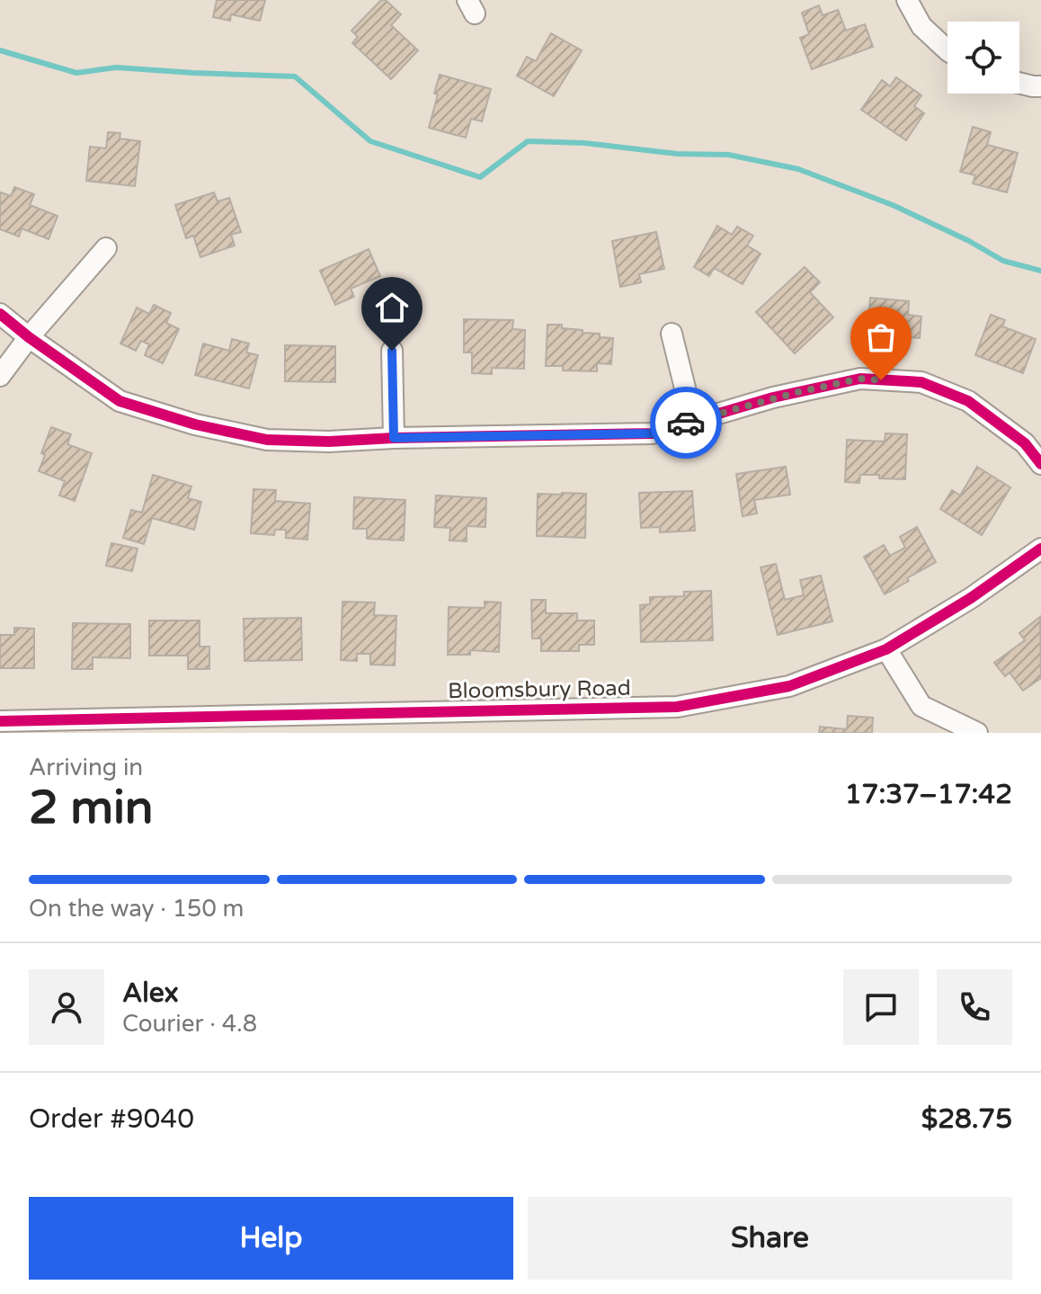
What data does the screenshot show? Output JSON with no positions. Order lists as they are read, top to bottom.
{
  "streets": {
    "street": ["Bloomsbury Road"]
  },
  "page": {
    "heading": ["2 min", "Arriving in", "17:37–17:42"],
    "panel": [
      "Alex",
      "Courier · 4.8",
      "Order #9040",
      "$28.75"
    ],
    "bar": "On the way · 150 m",
    "buttons": ["Help", "Share"]
  }
}
